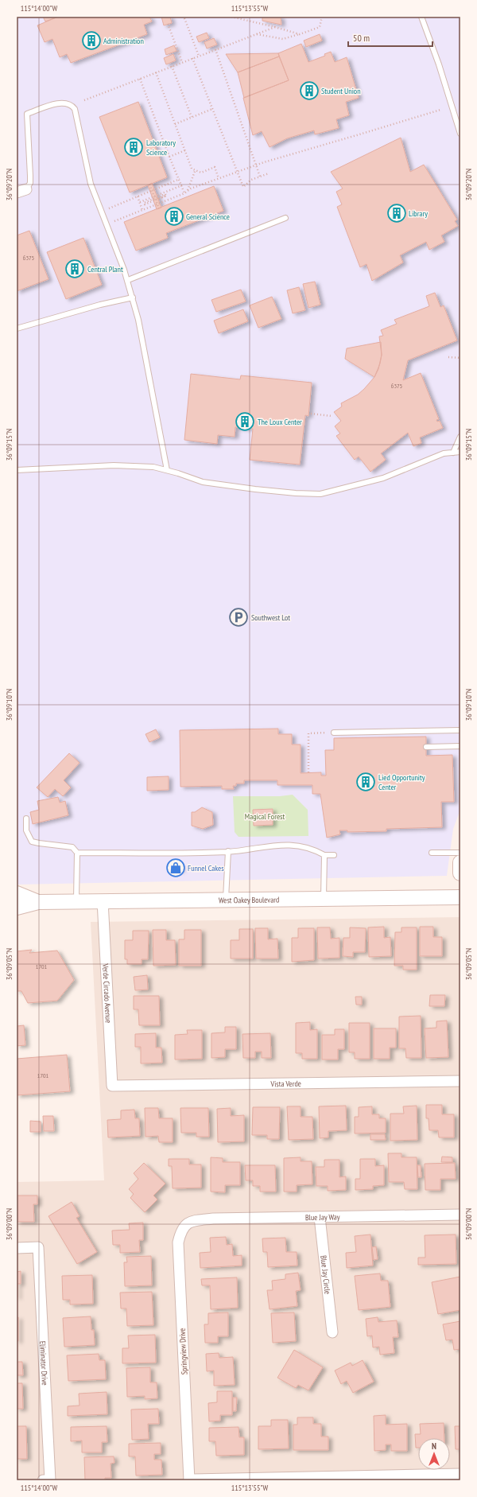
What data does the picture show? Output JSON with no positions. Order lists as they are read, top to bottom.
{
  "streets": {
    "main road": ["West Oakey Boulevard"],
    "street": [
      "Verde Circado Avenue",
      "Vista Verde",
      "Blue Jay Way",
      "Blue Jay Circle",
      "Springview Drive",
      "Eliminator Drive"
    ]
  },
  "crossings": [
    ["West Oakey Boulevard", "Verde Circado Avenue"],
    ["Verde Circado Avenue", "Vista Verde"],
    ["Blue Jay Way", "Blue Jay Circle"],
    ["Blue Jay Way", "Springview Drive"]
  ],
  "parks": ["Magical Forest"],
  "places": {
    "building": [
      "Administration",
      "Student Union",
      "Laboratory Science",
      "Library",
      "General Science",
      "Central Plant",
      "The Loux Center",
      "Lied Opportunity Center"
    ],
    "parking": ["Southwest Lot"],
    "shop": ["Funnel Cakes"]
  },
  "house_numbers": [
    "6375",
    "6375",
    "1701",
    "1701"
  ],
  "scale_bar": "50 m",
  "north": "top",
  "coordinates": [
    "115°14'00\"W",
    "115°13'55\"W",
    "36°09'20\"N",
    "36°09'15\"N",
    "36°09'10\"N",
    "36°09'05\"N",
    "36°09'00\"N"
  ]
}
